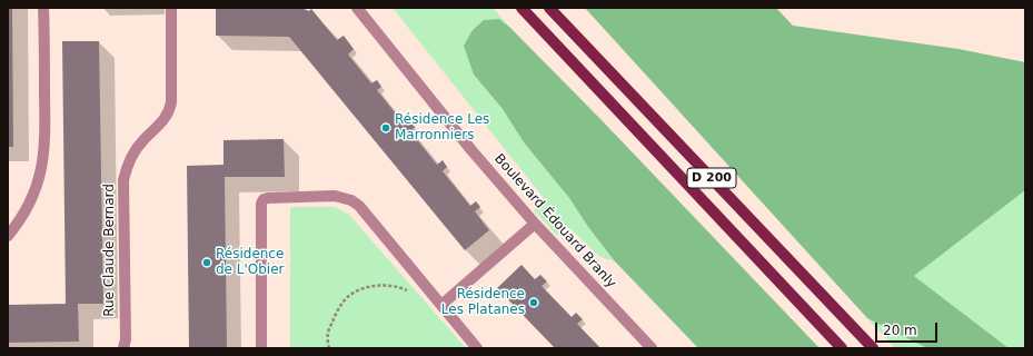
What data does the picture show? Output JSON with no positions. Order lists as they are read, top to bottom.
{
  "streets": {
    "main road": ["D 200"],
    "street": ["Boulevard Édouard Branly", "Rue Claude Bernard"]
  },
  "places": ["Résidence Les Marronniers", "Résidence de L'Obier", "Résidence Les Platanes"],
  "scale_bar": "20 m"
}
